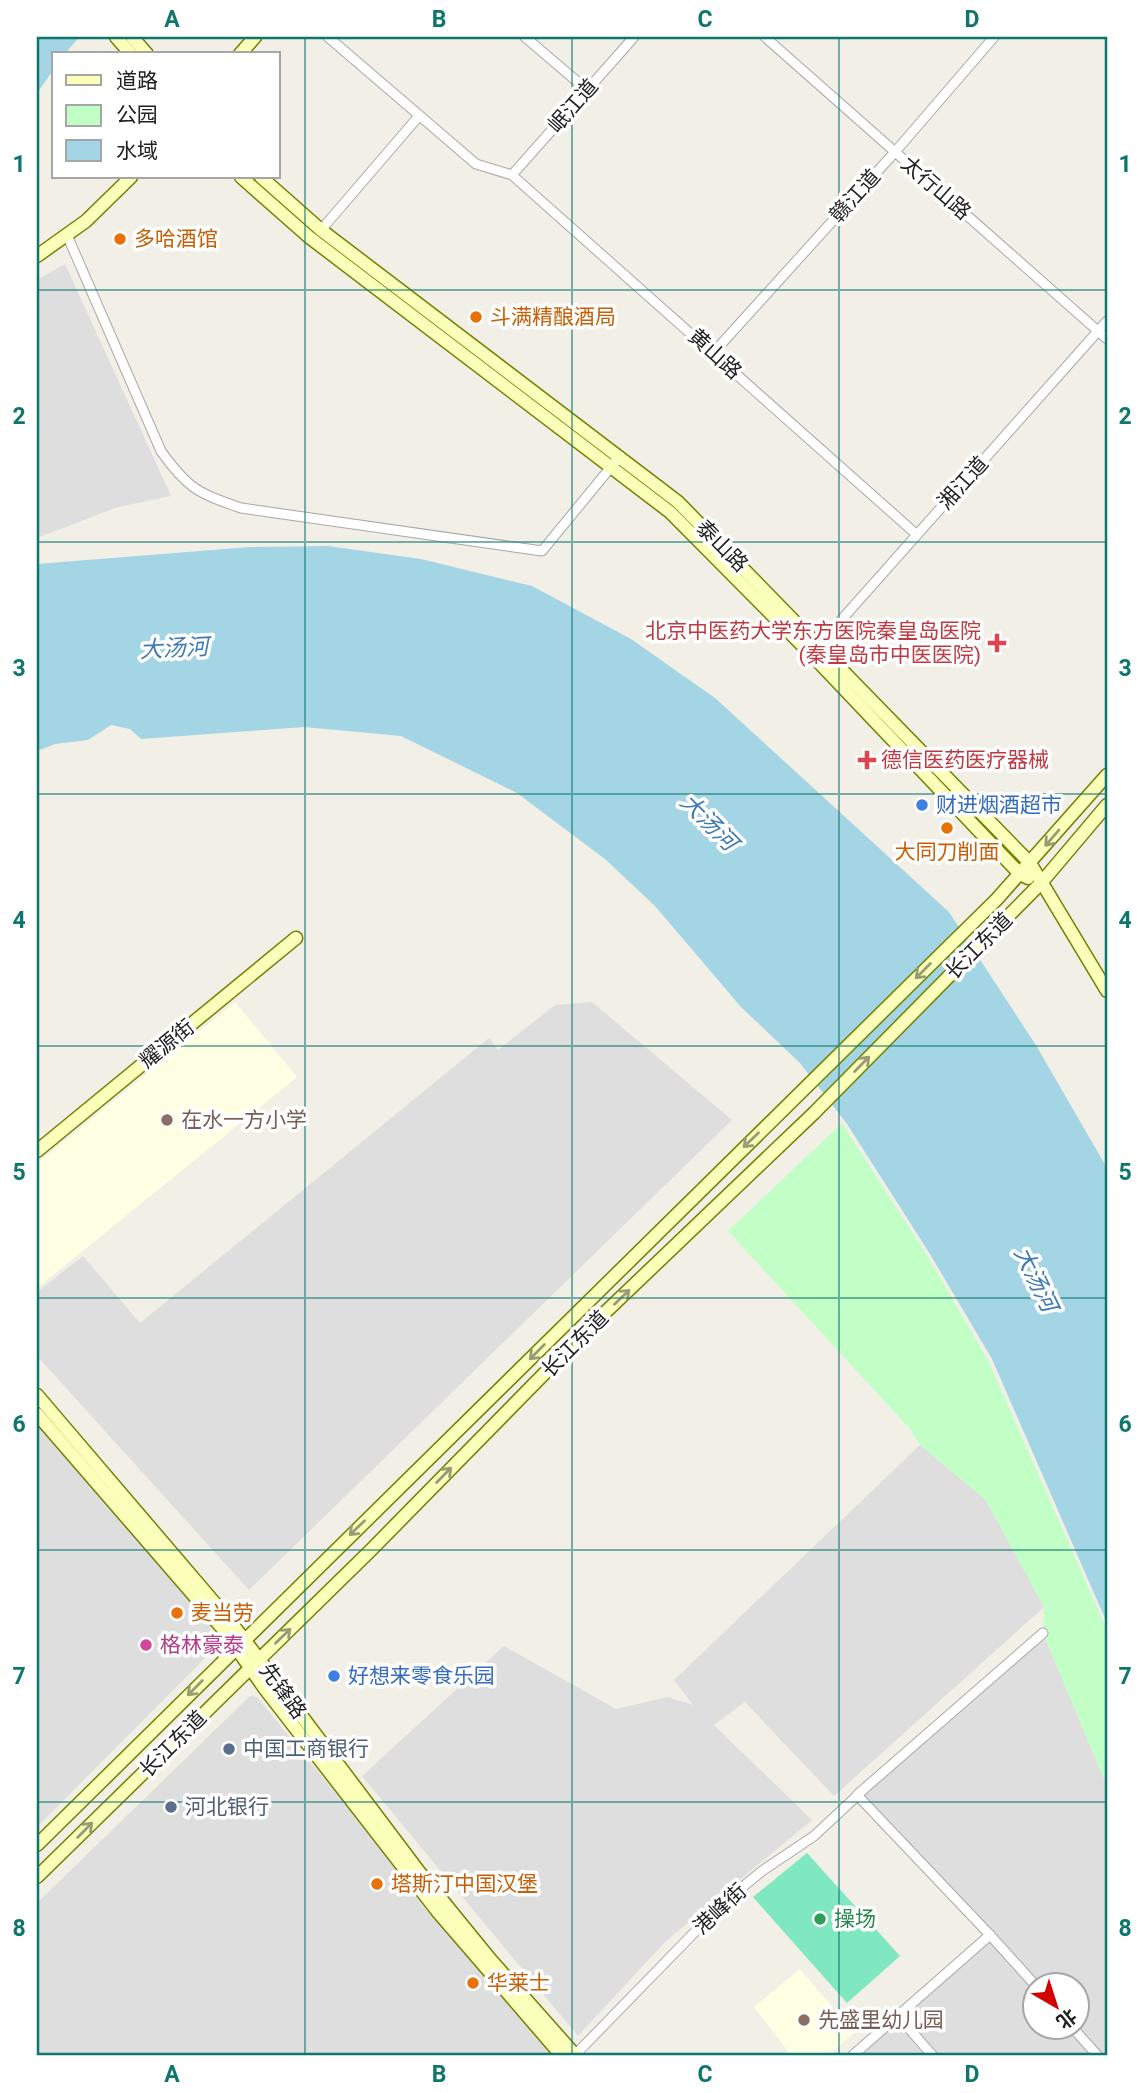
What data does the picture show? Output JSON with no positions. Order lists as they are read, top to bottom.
{
  "streets": {
    "street": [
      "岷江道",
      "太行山路",
      "赣江道",
      "黄山路",
      "湘江道",
      "泰山路",
      "长江东道",
      "耀源街",
      "先锋路",
      "港峰街"
    ]
  },
  "crossings": [
    ["岷江道", "黄山路"],
    ["太行山路", "赣江道"],
    ["太行山路", "湘江道"],
    ["赣江道", "黄山路"],
    ["黄山路", "湘江道"],
    ["湘江道", "泰山路"],
    ["泰山路", "长江东道"],
    ["长江东道", "先锋路"],
    ["先锋路", "港峰街"]
  ],
  "water": ["大汤河"],
  "places": {
    "other": [
      "多哈酒馆",
      "斗满精酿酒局",
      "财进烟酒超市",
      "大同刀削面",
      "在水一方小学",
      "麦当劳",
      "格林豪泰",
      "好想来零食乐园",
      "中国工商银行",
      "河北银行",
      "塔斯汀中国汉堡",
      "操场",
      "华莱士",
      "先盛里幼儿园"
    ],
    "health": ["北京中医药大学东方医院秦皇岛医院 (秦皇岛市中医医院)", "德信医药医疗器械"]
  },
  "legend": ["道路", "公园", "水域"],
  "north": "bottom right",
  "grid": {
    "columns": [
      "A",
      "B",
      "C",
      "D"
    ],
    "rows": [
      "1",
      "2",
      "3",
      "4",
      "5",
      "6",
      "7",
      "8"
    ]
  }
}
